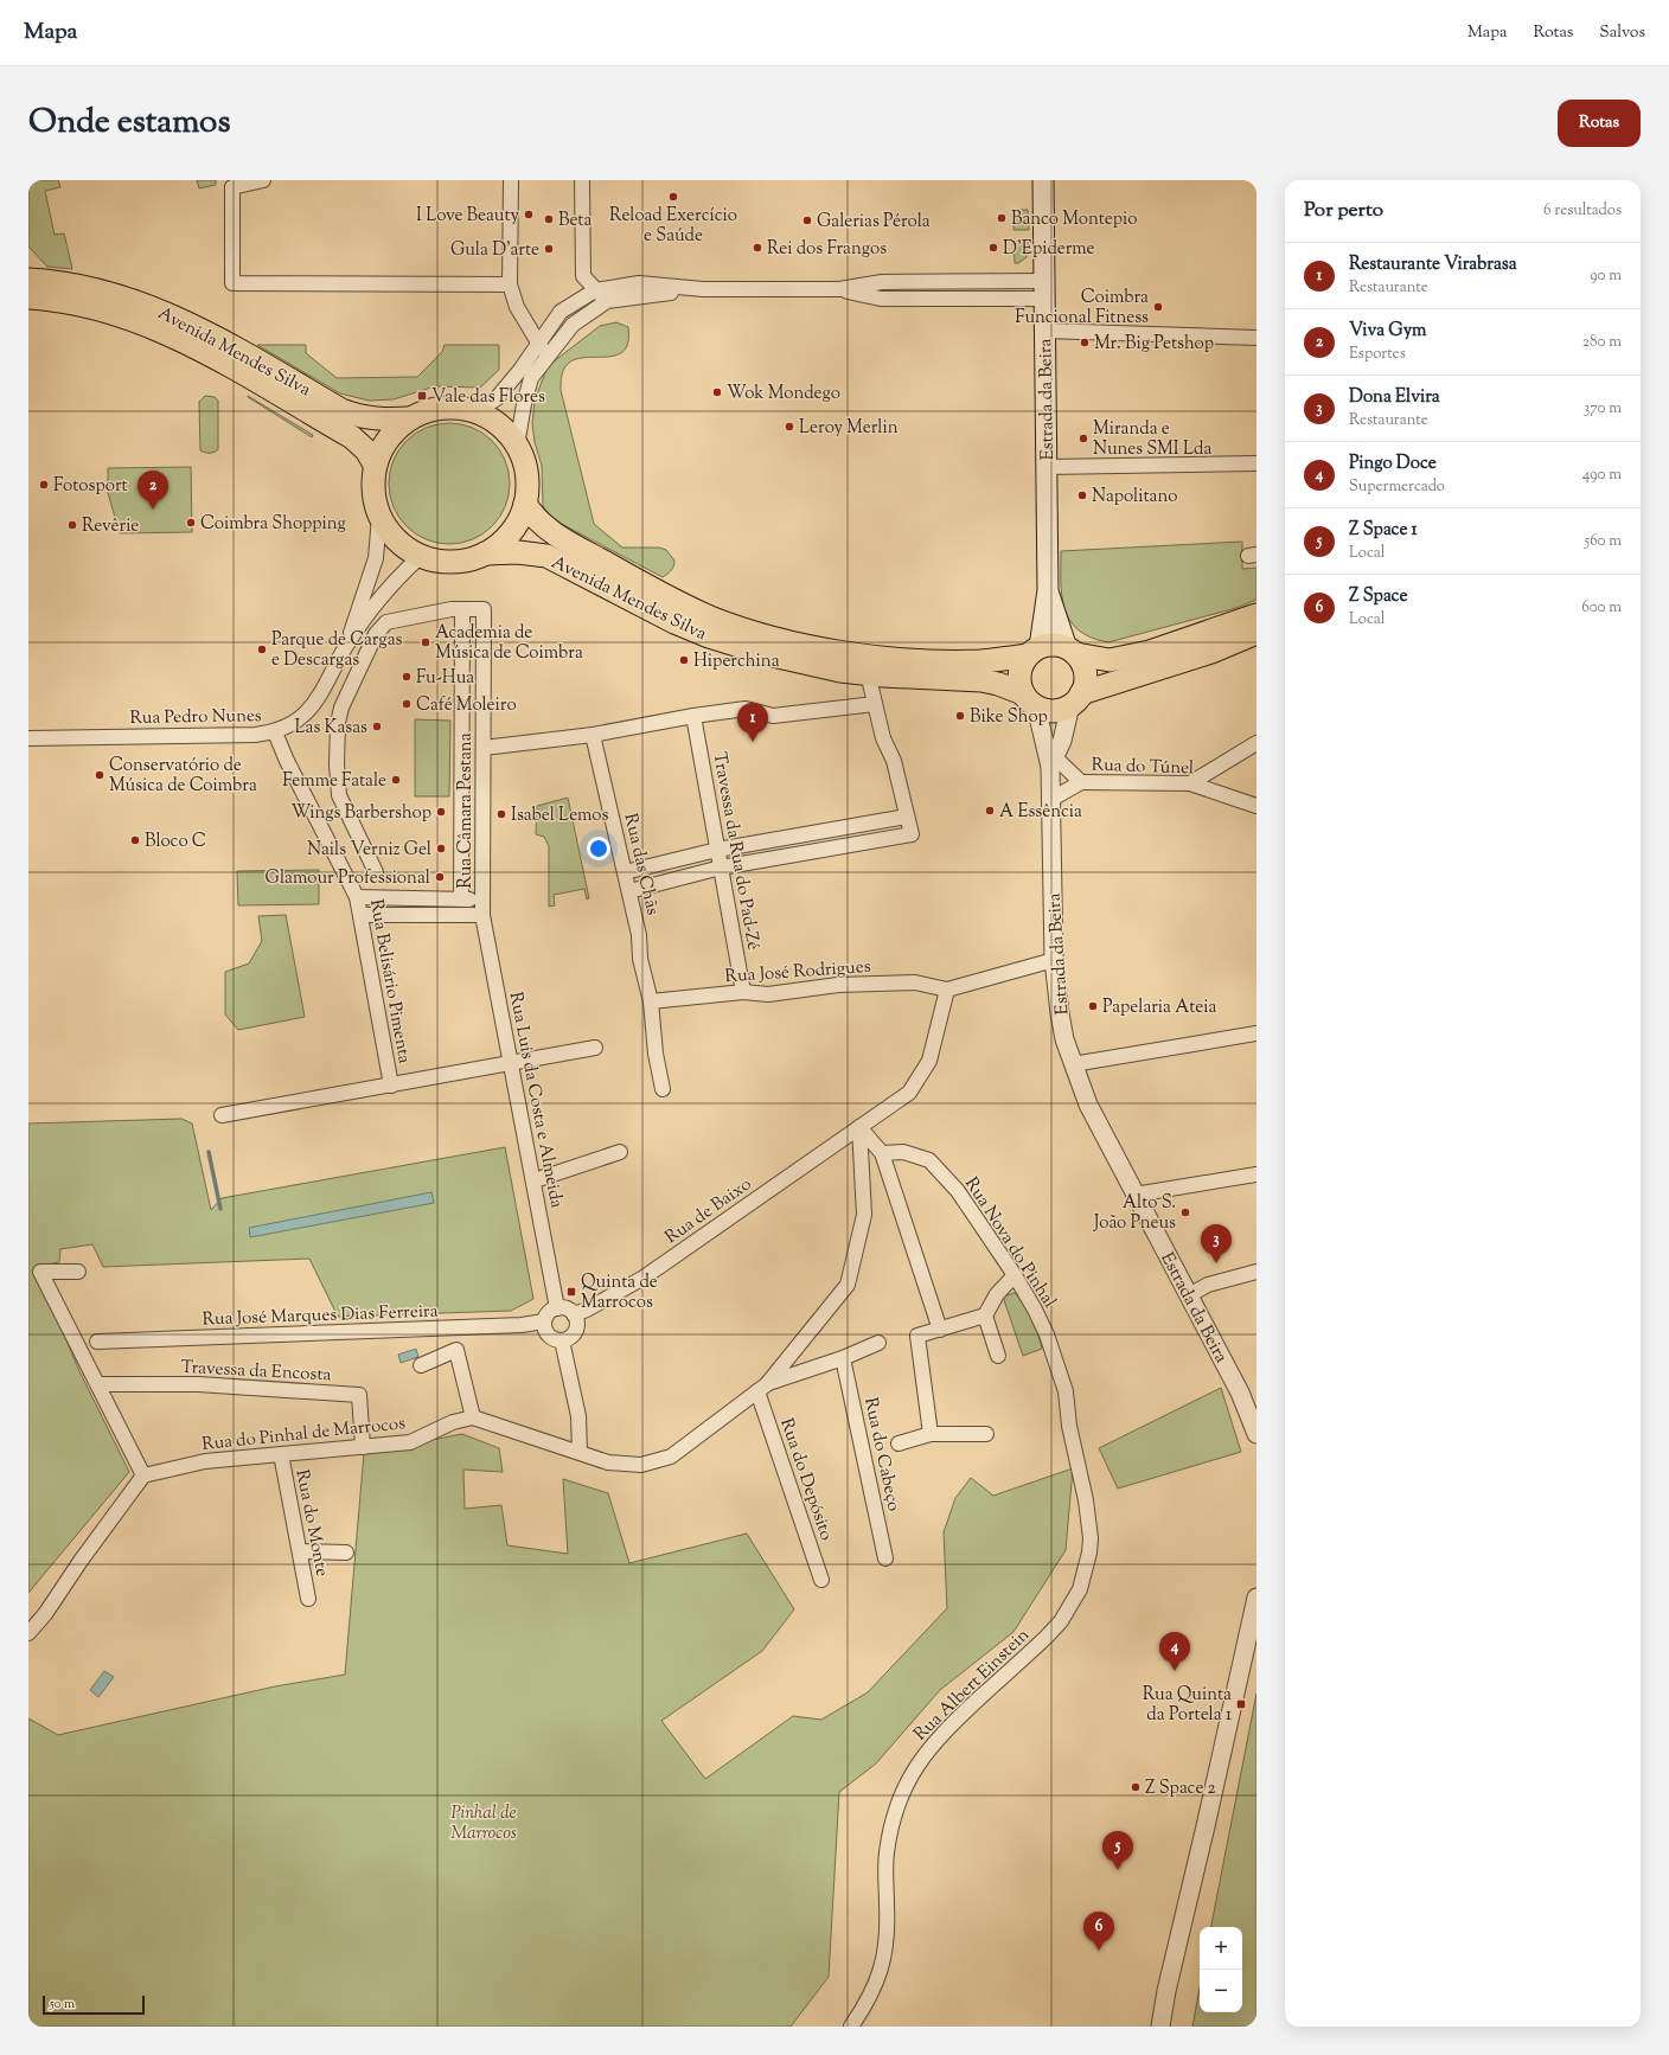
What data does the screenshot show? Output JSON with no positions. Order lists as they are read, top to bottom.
{
  "streets": {
    "main road": ["Avenida Mendes Silva", "Estrada da Beira"],
    "street": [
      "Rua Pedro Nunes",
      "Rua do Túnel",
      "Rua Câmara Pestana",
      "Travessa da Rua do Pad-Zé",
      "Rua das Chãs",
      "Rua José Rodrigues",
      "Rua Belisário Pimenta",
      "Rua Luís da Costa e Almeida",
      "Rua de Baixo",
      "Rua Nova do Pinhal",
      "Rua José Marques Dias Ferreira",
      "Travessa da Encosta",
      "Rua do Pinhal de Marrocos",
      "Rua do Cabeço",
      "Rua do Depósito",
      "Rua do Monte",
      "Rua Albert Einstein"
    ]
  },
  "crossings": [
    ["Avenida Mendes Silva", "Estrada da Beira"],
    ["Avenida Mendes Silva", "Rua Pedro Nunes"],
    ["Rua Pedro Nunes", "Rua Belisário Pimenta"],
    ["Rua Câmara Pestana", "Rua Belisário Pimenta"],
    ["Rua Câmara Pestana", "Rua Luís da Costa e Almeida"],
    ["Travessa da Rua do Pad-Zé", "Rua José Rodrigues"],
    ["Rua das Chãs", "Rua José Rodrigues"],
    ["Rua Luís da Costa e Almeida", "Rua de Baixo"],
    ["Rua Luís da Costa e Almeida", "Rua José Marques Dias Ferreira"],
    ["Rua de Baixo", "Rua José Marques Dias Ferreira"],
    ["Rua Nova do Pinhal", "Rua Albert Einstein"],
    ["Travessa da Encosta", "Rua do Pinhal de Marrocos"],
    ["Rua do Pinhal de Marrocos", "Rua do Monte"]
  ],
  "parks": ["Pinhal de Marrocos"],
  "places": {
    "other": [
      "Reload Exercício e Saúde",
      "I Love Beauty",
      "Banco Montepio",
      "Beta",
      "Galerias Pérola",
      "Rei dos Frangos",
      "D'Epiderme",
      "Gula D'arte",
      "Coimbra Funcional Fitness",
      "Mr. Big Petshop",
      "Wok Mondego",
      "Leroy Merlin",
      "Miranda e Nunes SMI Lda",
      "Fotosport",
      "Napolitano",
      "Coimbra Shopping",
      "Revêrie",
      "Academia de Música de Coimbra",
      "Parque de Cargas e Descargas",
      "Hiperchina",
      "Fu-Hua",
      "Café Moleiro",
      "Bike Shop",
      "Las Kasas",
      "Conservatório de Música de Coimbra",
      "Femme Fatale",
      "A Essência",
      "Wings Barbershop",
      "Isabel Lemos",
      "Bloco C",
      "Nails Verniz Gel",
      "Glamour Professional",
      "Papelaria Ateia",
      "Alto S. João Pneus",
      "Z Space 2"
    ],
    "transit": ["Vale das Flores", "Quinta de Marrocos", "Rua Quinta da Portela 1"]
  },
  "scale_bar": "50 m",
  "page": {
    "header": "Mapa",
    "nav": ["Mapa", "Rotas", "Salvos"],
    "title": "Onde estamos",
    "buttons": "Rotas",
    "heading": ["Por perto", "6 resultados"],
    "list": [
      {
        "mark": "1",
        "name": "Restaurante Virabrasa",
        "note": "Restaurante",
        "value": "90 m"
      },
      {
        "mark": "2",
        "name": "Viva Gym",
        "note": "Esportes",
        "value": "280 m"
      },
      {
        "mark": "3",
        "name": "Dona Elvira",
        "note": "Restaurante",
        "value": "370 m"
      },
      {
        "mark": "4",
        "name": "Pingo Doce",
        "note": "Supermercado",
        "value": "490 m"
      },
      {
        "mark": "5",
        "name": "Z Space 1",
        "note": "Local",
        "value": "560 m"
      },
      {
        "mark": "6",
        "name": "Z Space",
        "note": "Local",
        "value": "600 m"
      }
    ],
    "pins": [
      "2",
      "1",
      "3",
      "4",
      "5",
      "6"
    ],
    "map_buttons": ["+", "−"],
    "scale": "50 m"
  }
}
